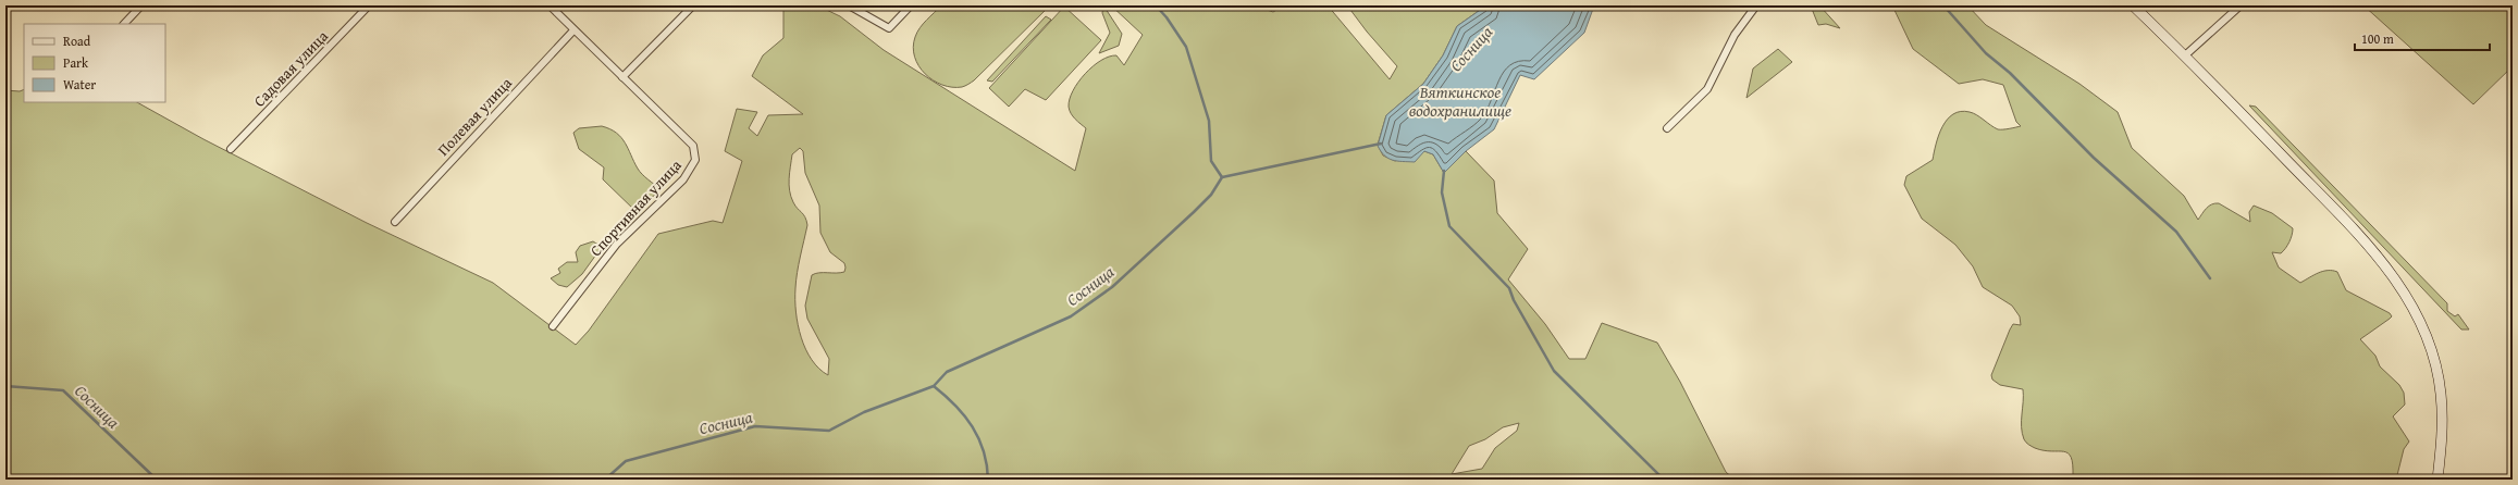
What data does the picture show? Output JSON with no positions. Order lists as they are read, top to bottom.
{
  "streets": {
    "street": ["Садовая улица", "Полевая улица", "Спортивная улица"]
  },
  "water": ["Сосница", "Вяткинское водохранилище"],
  "legend": ["Road", "Park", "Water"],
  "scale_bar": "100 m"
}
